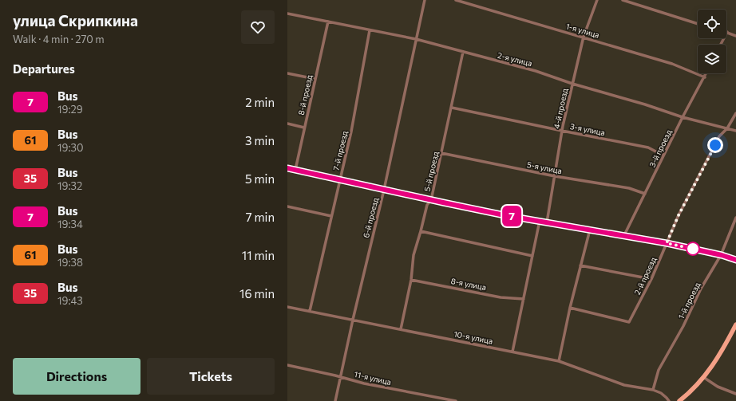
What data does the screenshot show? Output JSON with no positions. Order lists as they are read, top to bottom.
{
  "streets": {
    "street": [
      "1-я улица",
      "2-я улица",
      "8-й проезд",
      "4-й проезд",
      "3-я улица",
      "3-й проезд",
      "7-й проезд",
      "5-я улица",
      "5-й проезд",
      "6-й проезд",
      "2-й проезд",
      "8-я улица",
      "1-й проезд",
      "10-я улица",
      "11-я улица"
    ]
  },
  "crossings": [
    ["1-я улица", "4-й проезд"],
    ["1-я улица", "3-й проезд"],
    ["2-я улица", "8-й проезд"],
    ["2-я улица", "4-й проезд"],
    ["2-я улица", "3-й проезд"],
    ["2-я улица", "7-й проезд"],
    ["2-я улица", "5-й проезд"],
    ["2-я улица", "6-й проезд"],
    ["2-я улица", "2-й проезд"],
    ["4-й проезд", "3-я улица"],
    ["4-й проезд", "5-я улица"],
    ["3-я улица", "3-й проезд"],
    ["3-я улица", "5-й проезд"],
    ["3-й проезд", "5-я улица"],
    ["7-й проезд", "10-я улица"],
    ["5-я улица", "5-й проезд"],
    ["5-й проезд", "8-я улица"],
    ["5-й проезд", "10-я улица"],
    ["6-й проезд", "10-я улица"],
    ["6-й проезд", "11-я улица"],
    ["1-й проезд", "10-я улица"]
  ],
  "lines": ["bus line 7"],
  "page": {
    "heading": [
      ["улица Скрипкина", "Walk · 4 min · 270 m"],
      "Departures"
    ],
    "on_map": "7",
    "list": [
      {
        "mark": "7",
        "name": "Bus",
        "note": "19:29",
        "value": "2 min"
      },
      {
        "mark": "61",
        "name": "Bus",
        "note": "19:30",
        "value": "3 min"
      },
      {
        "mark": "35",
        "name": "Bus",
        "note": "19:32",
        "value": "5 min"
      },
      {
        "mark": "7",
        "name": "Bus",
        "note": "19:34",
        "value": "7 min"
      },
      {
        "mark": "61",
        "name": "Bus",
        "note": "19:38",
        "value": "11 min"
      },
      {
        "mark": "35",
        "name": "Bus",
        "note": "19:43",
        "value": "16 min"
      }
    ],
    "buttons": ["Directions", "Tickets"]
  }
}
